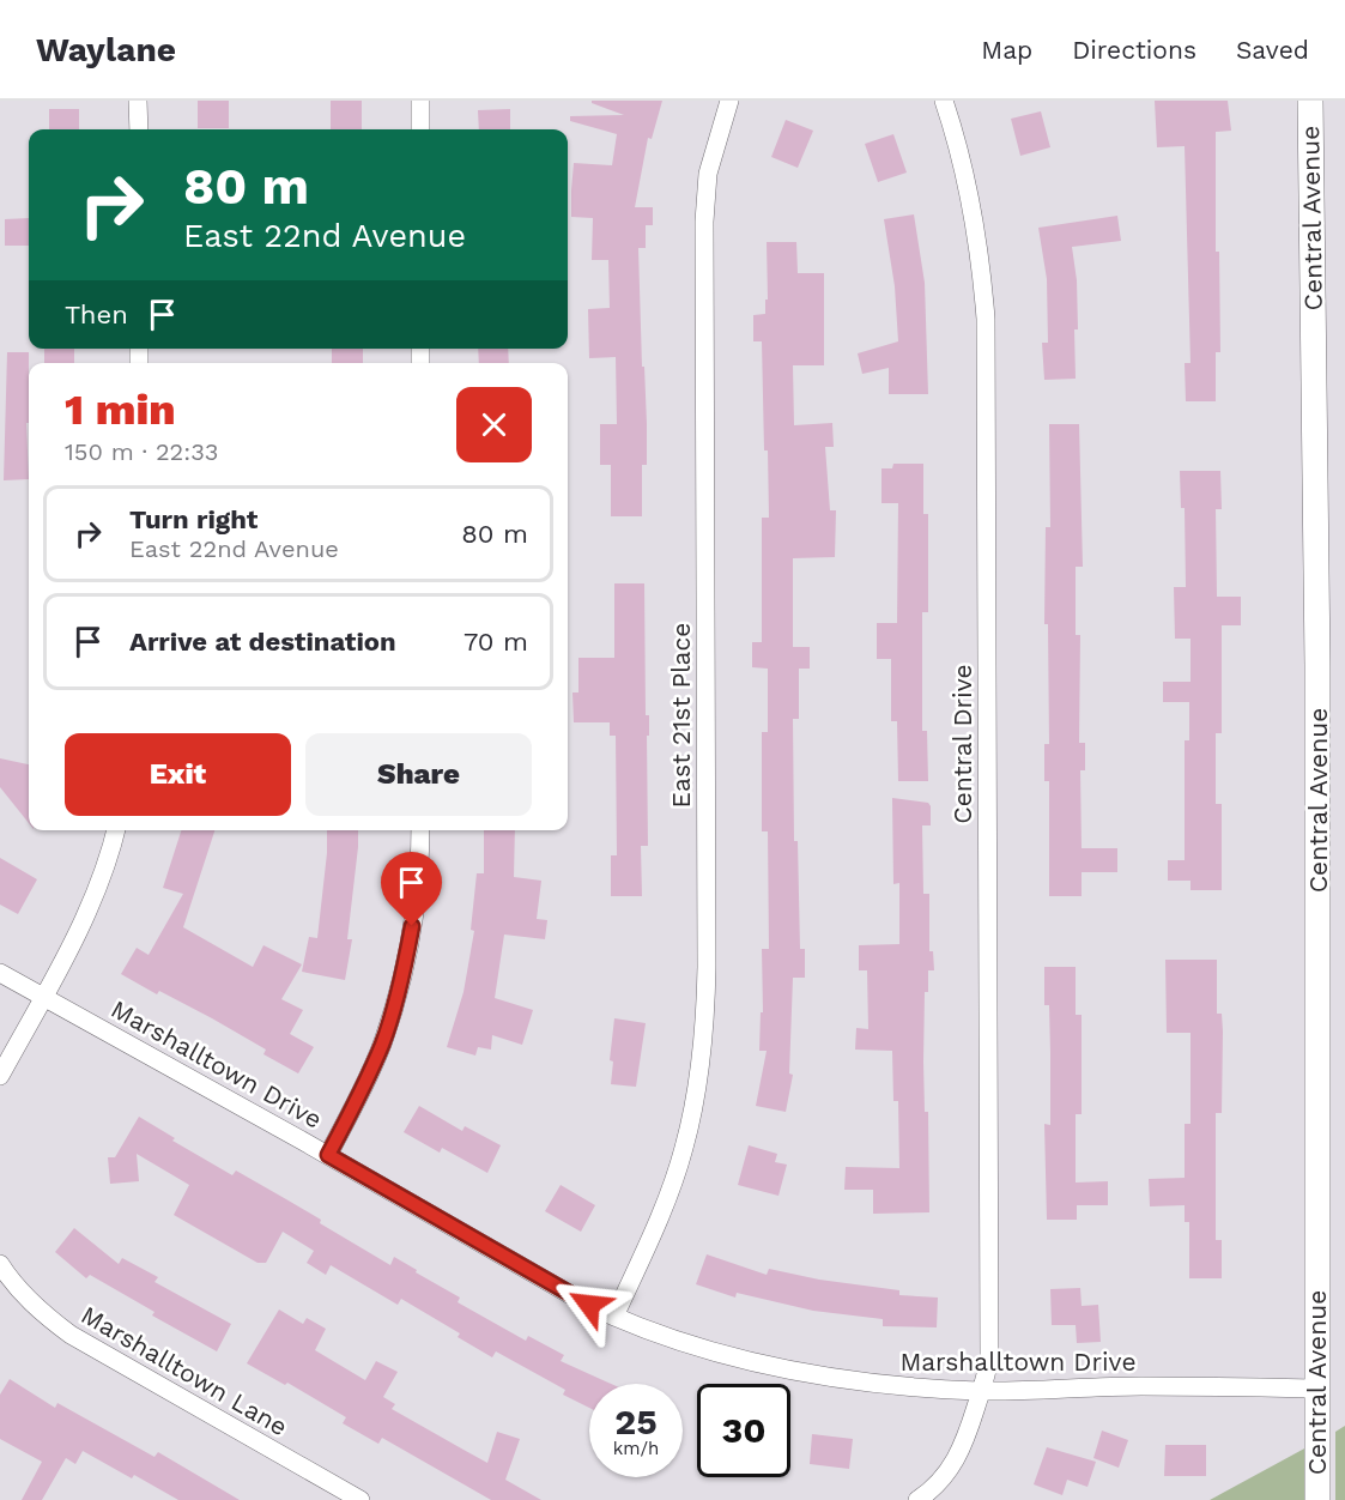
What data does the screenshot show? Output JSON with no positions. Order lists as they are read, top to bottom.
{
  "streets": {
    "main road": ["Central Avenue"],
    "street": [
      "East 21st Place",
      "Central Drive",
      "Marshalltown Drive",
      "Marshalltown Lane"
    ]
  },
  "crossings": [
    ["Central Avenue", "Marshalltown Drive"],
    ["East 21st Place", "Marshalltown Drive"],
    ["Central Drive", "Marshalltown Drive"]
  ],
  "page": {
    "header": "Waylane",
    "nav": ["Map", "Directions", "Saved"],
    "turn": ["80 m", "East 22nd Avenue"],
    "then": "Then",
    "heading": ["1 min", "150 m · 22:33"],
    "list": [
      {
        "name": "Turn right",
        "note": "East 22nd Avenue",
        "value": "80 m"
      },
      {
        "name": "Arrive at destination",
        "value": "70 m"
      }
    ],
    "buttons": ["Exit", "Share"],
    "speed": "25 km/h",
    "limit": "30"
  }
}
